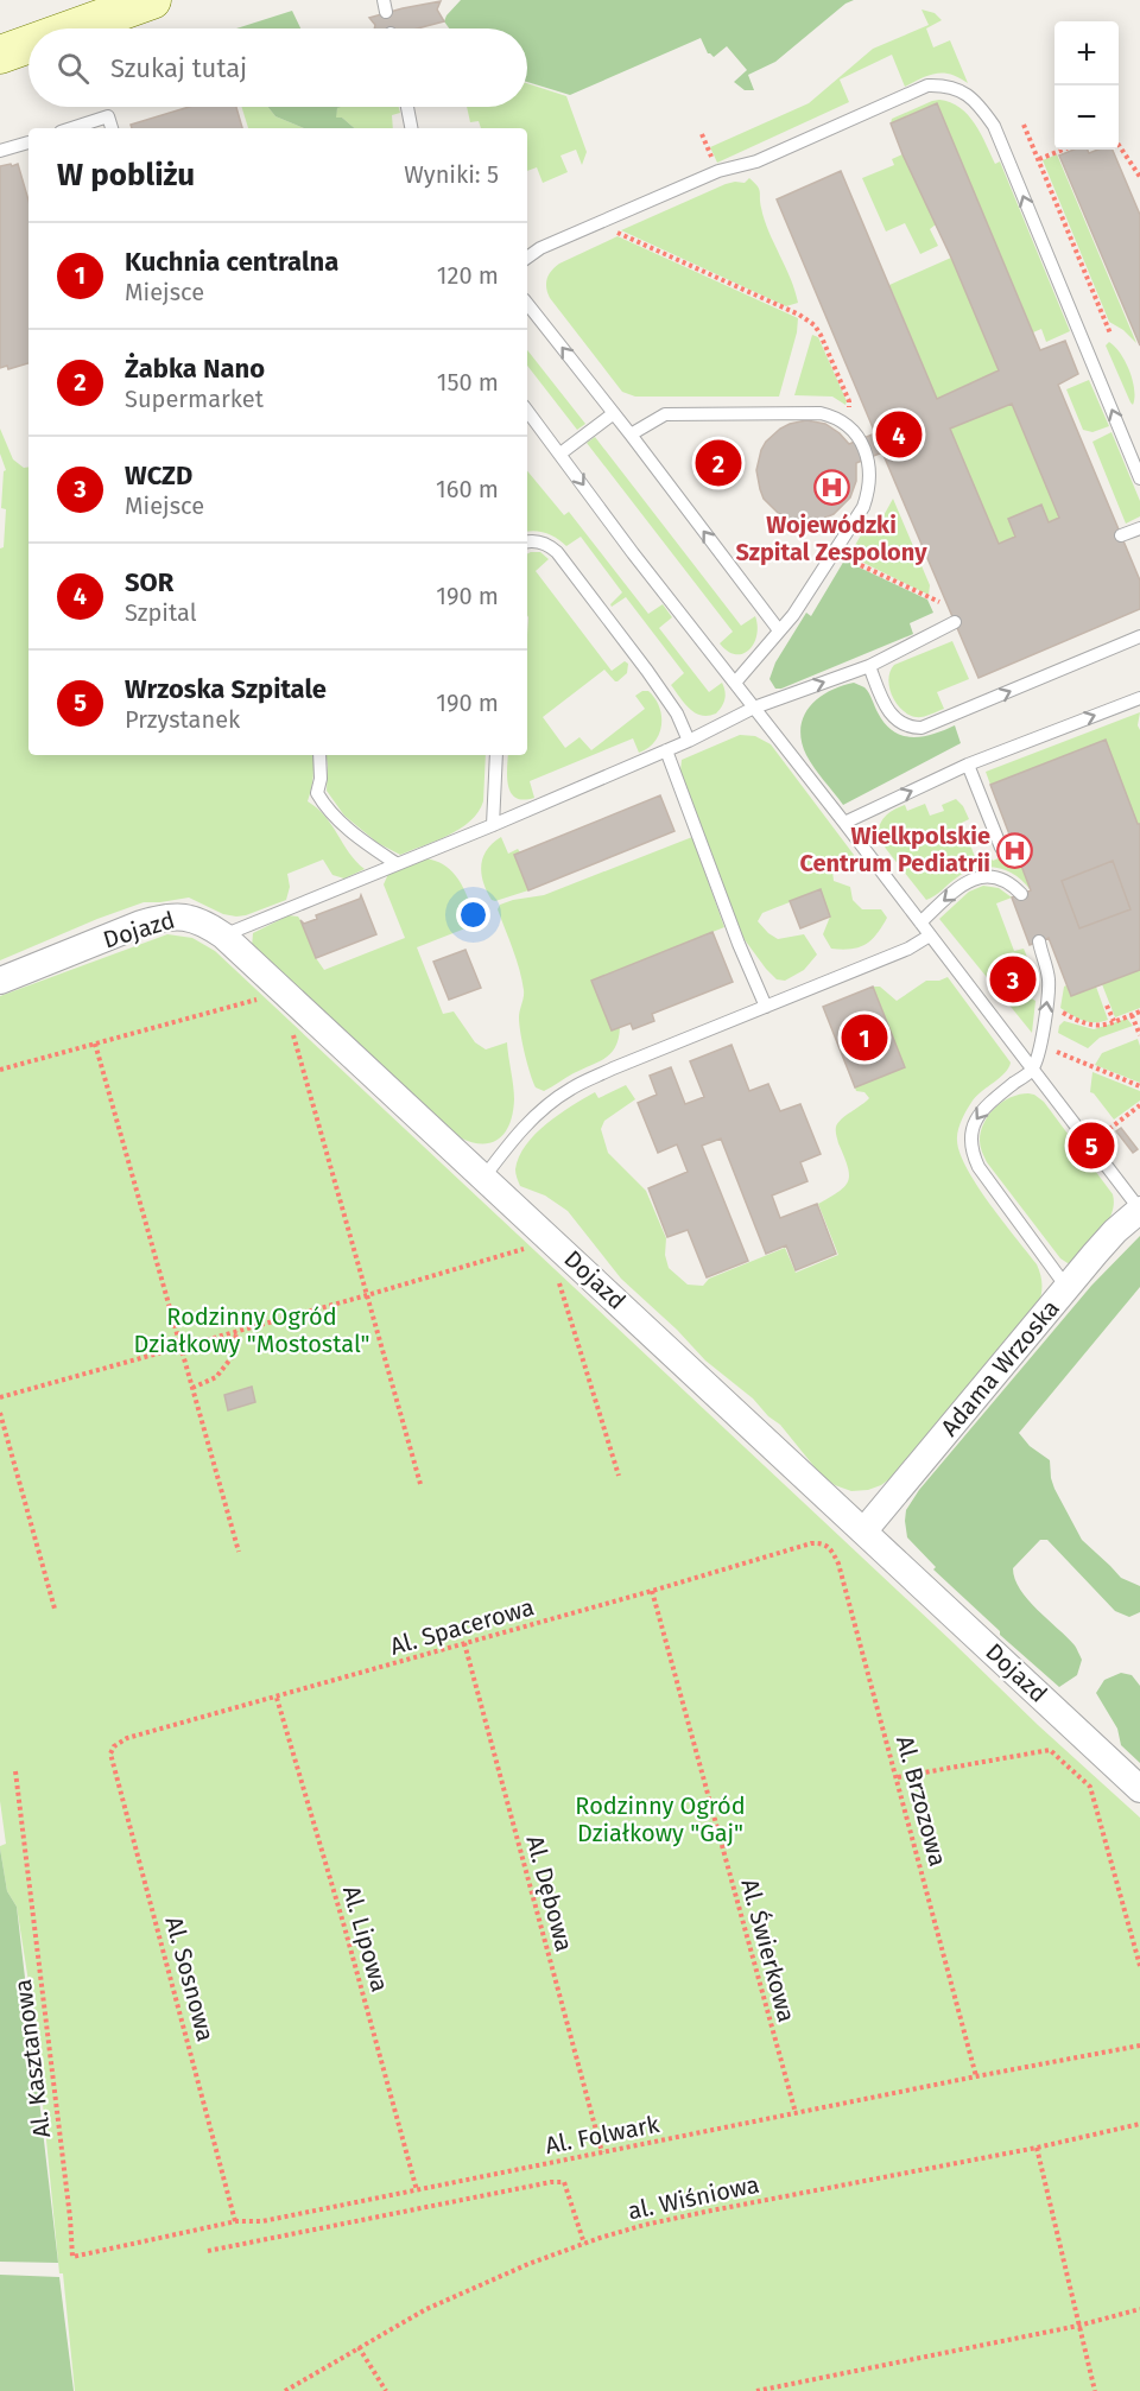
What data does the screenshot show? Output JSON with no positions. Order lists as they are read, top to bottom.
{
  "streets": {
    "street": ["Dojazd", "Adama Wrzoska"],
    "path": [
      "Al. Spacerowa",
      "Al. Brzozowa",
      "Al. Dębowa",
      "Al. Lipowa",
      "Al. Świerkowa",
      "Al. Sosnowa",
      "Al. Kasztanowa",
      "Al. Folwark",
      "al. Wiśniowa"
    ]
  },
  "crossings": [
    ["Dojazd", "Adama Wrzoska"],
    ["Al. Spacerowa", "Al. Brzozowa"],
    ["Al. Spacerowa", "Al. Dębowa"],
    ["Al. Spacerowa", "Al. Lipowa"],
    ["Al. Spacerowa", "Al. Świerkowa"],
    ["Al. Spacerowa", "Al. Sosnowa"],
    ["Al. Brzozowa", "Al. Folwark"],
    ["Al. Dębowa", "Al. Folwark"],
    ["Al. Lipowa", "Al. Folwark"],
    ["Al. Świerkowa", "Al. Folwark"],
    ["Al. Sosnowa", "Al. Folwark"],
    ["Al. Kasztanowa", "Al. Folwark"]
  ],
  "parks": ["Rodzinny Ogród Działkowy \"Mostostal\"", "Rodzinny Ogród Działkowy \"Gaj\""],
  "places": {
    "hospital": ["Wojewódzki Szpital Zespolony", "Wielkpolskie Centrum Pediatrii"]
  },
  "page": {
    "map_buttons": ["+", "−"],
    "search": "Szukaj tutaj",
    "heading": ["W pobliżu", "Wyniki: 5"],
    "list": [
      {
        "mark": "1",
        "name": "Kuchnia centralna",
        "note": "Miejsce",
        "value": "120 m"
      },
      {
        "mark": "2",
        "name": "Żabka Nano",
        "note": "Supermarket",
        "value": "150 m"
      },
      {
        "mark": "3",
        "name": "WCZD",
        "note": "Miejsce",
        "value": "160 m"
      },
      {
        "mark": "4",
        "name": "SOR",
        "note": "Szpital",
        "value": "190 m"
      },
      {
        "mark": "5",
        "name": "Wrzoska Szpitale",
        "note": "Przystanek",
        "value": "190 m"
      }
    ],
    "pins": [
      "4",
      "2",
      "3",
      "1",
      "5"
    ]
  }
}
